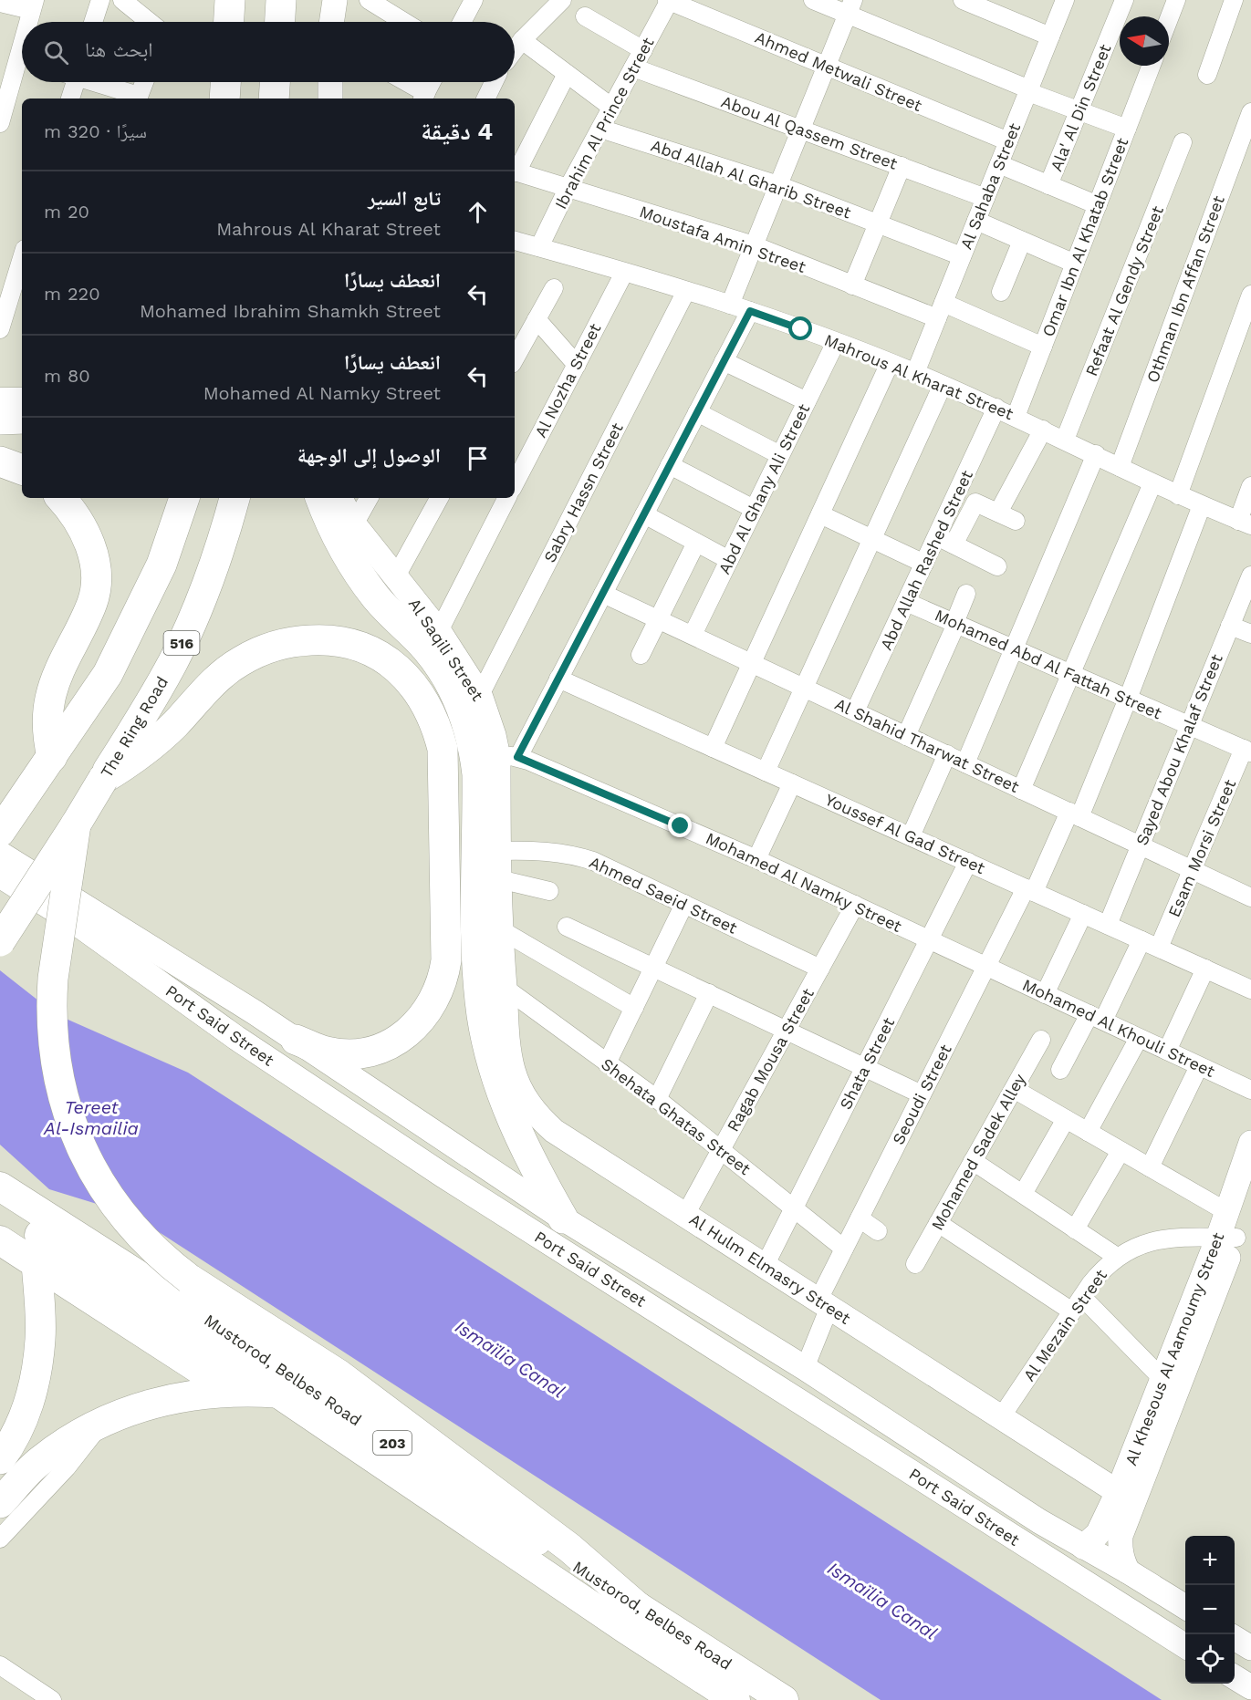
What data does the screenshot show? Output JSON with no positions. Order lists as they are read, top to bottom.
{
  "streets": {
    "highway": ["516", "The Ring Road"],
    "main road": [
      "Al Saqili Street",
      "Port Said Street",
      "Al Hulm Elmasry Street",
      "Al Khesous Al Aamoumy Street",
      "Mustorod, Belbes Road",
      "203"
    ],
    "street": [
      "Ahmed Metwali Street",
      "Ala' Al Din Street",
      "Ibrahim Al Prince Street",
      "Abou Al Qassem Street",
      "Abd Allah Al Gharib Street",
      "Al Sahaba Street",
      "Omar Ibn Al Khatab Street",
      "Moustafa Amin Street",
      "Othman Ibn Affan Street",
      "Refaat Al Gendy Street",
      "Mahrous Al Kharat Street",
      "Al Nozha Street",
      "Abd Al Ghany Ali Street",
      "Sabry Hassn Street",
      "Abd Allah Rashed Street",
      "Mohamed Abd Al Fattah Street",
      "Al Shahid Tharwat Street",
      "Sayed Abou Khalaf Street",
      "Youssef Al Gad Street",
      "Esam Morsi Street",
      "Mohamed Al Namky Street",
      "Ahmed Saeid Street",
      "Mohamed Al Khouli Street",
      "Ragab Mousa Street",
      "Shata Street",
      "Seoudi Street",
      "Shehata Ghatas Street",
      "Mohamed Sadek Alley",
      "Al Mezain Street"
    ]
  },
  "crossings": [
    ["Ahmed Metwali Street", "Ibrahim Al Prince Street"],
    ["Ahmed Metwali Street", "Al Sahaba Street"],
    ["Ibrahim Al Prince Street", "Abou Al Qassem Street"],
    ["Ibrahim Al Prince Street", "Abd Allah Al Gharib Street"],
    ["Ibrahim Al Prince Street", "Moustafa Amin Street"],
    ["Ibrahim Al Prince Street", "Mahrous Al Kharat Street"],
    ["Abou Al Qassem Street", "Al Sahaba Street"],
    ["Abd Allah Al Gharib Street", "Al Sahaba Street"],
    ["Al Sahaba Street", "Moustafa Amin Street"],
    ["Al Sahaba Street", "Mahrous Al Kharat Street"],
    ["Omar Ibn Al Khatab Street", "Moustafa Amin Street"],
    ["Omar Ibn Al Khatab Street", "Mahrous Al Kharat Street"],
    ["Othman Ibn Affan Street", "Mahrous Al Kharat Street"],
    ["Refaat Al Gendy Street", "Mahrous Al Kharat Street"],
    ["Mahrous Al Kharat Street", "Al Nozha Street"],
    ["Mahrous Al Kharat Street", "Abd Al Ghany Ali Street"],
    ["Mahrous Al Kharat Street", "Sabry Hassn Street"],
    ["Mahrous Al Kharat Street", "Abd Allah Rashed Street"],
    ["Mahrous Al Kharat Street", "Seoudi Street"],
    ["Abd Al Ghany Ali Street", "Al Shahid Tharwat Street"],
    ["Sabry Hassn Street", "Al Saqili Street"],
    ["Abd Allah Rashed Street", "Mohamed Abd Al Fattah Street"],
    ["Abd Allah Rashed Street", "Al Shahid Tharwat Street"],
    ["Al Saqili Street", "Mohamed Al Namky Street"],
    ["Al Saqili Street", "Ahmed Saeid Street"],
    ["Al Saqili Street", "Shehata Ghatas Street"],
    ["Al Saqili Street", "Al Hulm Elmasry Street"],
    ["Mohamed Abd Al Fattah Street", "Sayed Abou Khalaf Street"],
    ["Mohamed Abd Al Fattah Street", "Esam Morsi Street"],
    ["Mohamed Abd Al Fattah Street", "Seoudi Street"],
    ["Al Shahid Tharwat Street", "Sayed Abou Khalaf Street"],
    ["Al Shahid Tharwat Street", "Esam Morsi Street"],
    ["Al Shahid Tharwat Street", "Seoudi Street"],
    ["Sayed Abou Khalaf Street", "Youssef Al Gad Street"],
    ["Youssef Al Gad Street", "Esam Morsi Street"],
    ["Youssef Al Gad Street", "Shata Street"],
    ["Youssef Al Gad Street", "Seoudi Street"],
    ["Mohamed Al Namky Street", "Mohamed Al Khouli Street"],
    ["Mohamed Al Namky Street", "Ragab Mousa Street"],
    ["Mohamed Al Namky Street", "Shata Street"],
    ["Mohamed Al Namky Street", "Seoudi Street"],
    ["Ahmed Saeid Street", "Ragab Mousa Street"],
    ["Port Said Street", "Seoudi Street"],
    ["Port Said Street", "Al Khesous Al Aamoumy Street"],
    ["Mohamed Al Khouli Street", "Seoudi Street"],
    ["Ragab Mousa Street", "Shehata Ghatas Street"],
    ["Ragab Mousa Street", "Al Hulm Elmasry Street"],
    ["Shata Street", "Shehata Ghatas Street"],
    ["Shata Street", "Al Hulm Elmasry Street"],
    ["Seoudi Street", "Shehata Ghatas Street"],
    ["Seoudi Street", "Al Hulm Elmasry Street"],
    ["Shehata Ghatas Street", "Al Hulm Elmasry Street"],
    ["Al Hulm Elmasry Street", "Al Mezain Street"],
    ["Al Hulm Elmasry Street", "Al Khesous Al Aamoumy Street"],
    ["Al Mezain Street", "Al Khesous Al Aamoumy Street"]
  ],
  "water": ["Tereet Al-Ismailia", "Ismaïlia Canal"],
  "north": "left",
  "page": {
    "search": "ابحث هنا",
    "heading": ["4 دقيقة", "سيرًا · 320 m"],
    "list": [
      ["تابع السير", "Mahrous Al Kharat Street", "20 m"],
      ["انعطف يسارًا", "Mohamed Ibrahim Shamkh Street", "220 m"],
      ["انعطف يسارًا", "Mohamed Al Namky Street", "80 m"],
      "الوصول إلى الوجهة"
    ],
    "map_buttons": ["+", "−"]
  }
}
